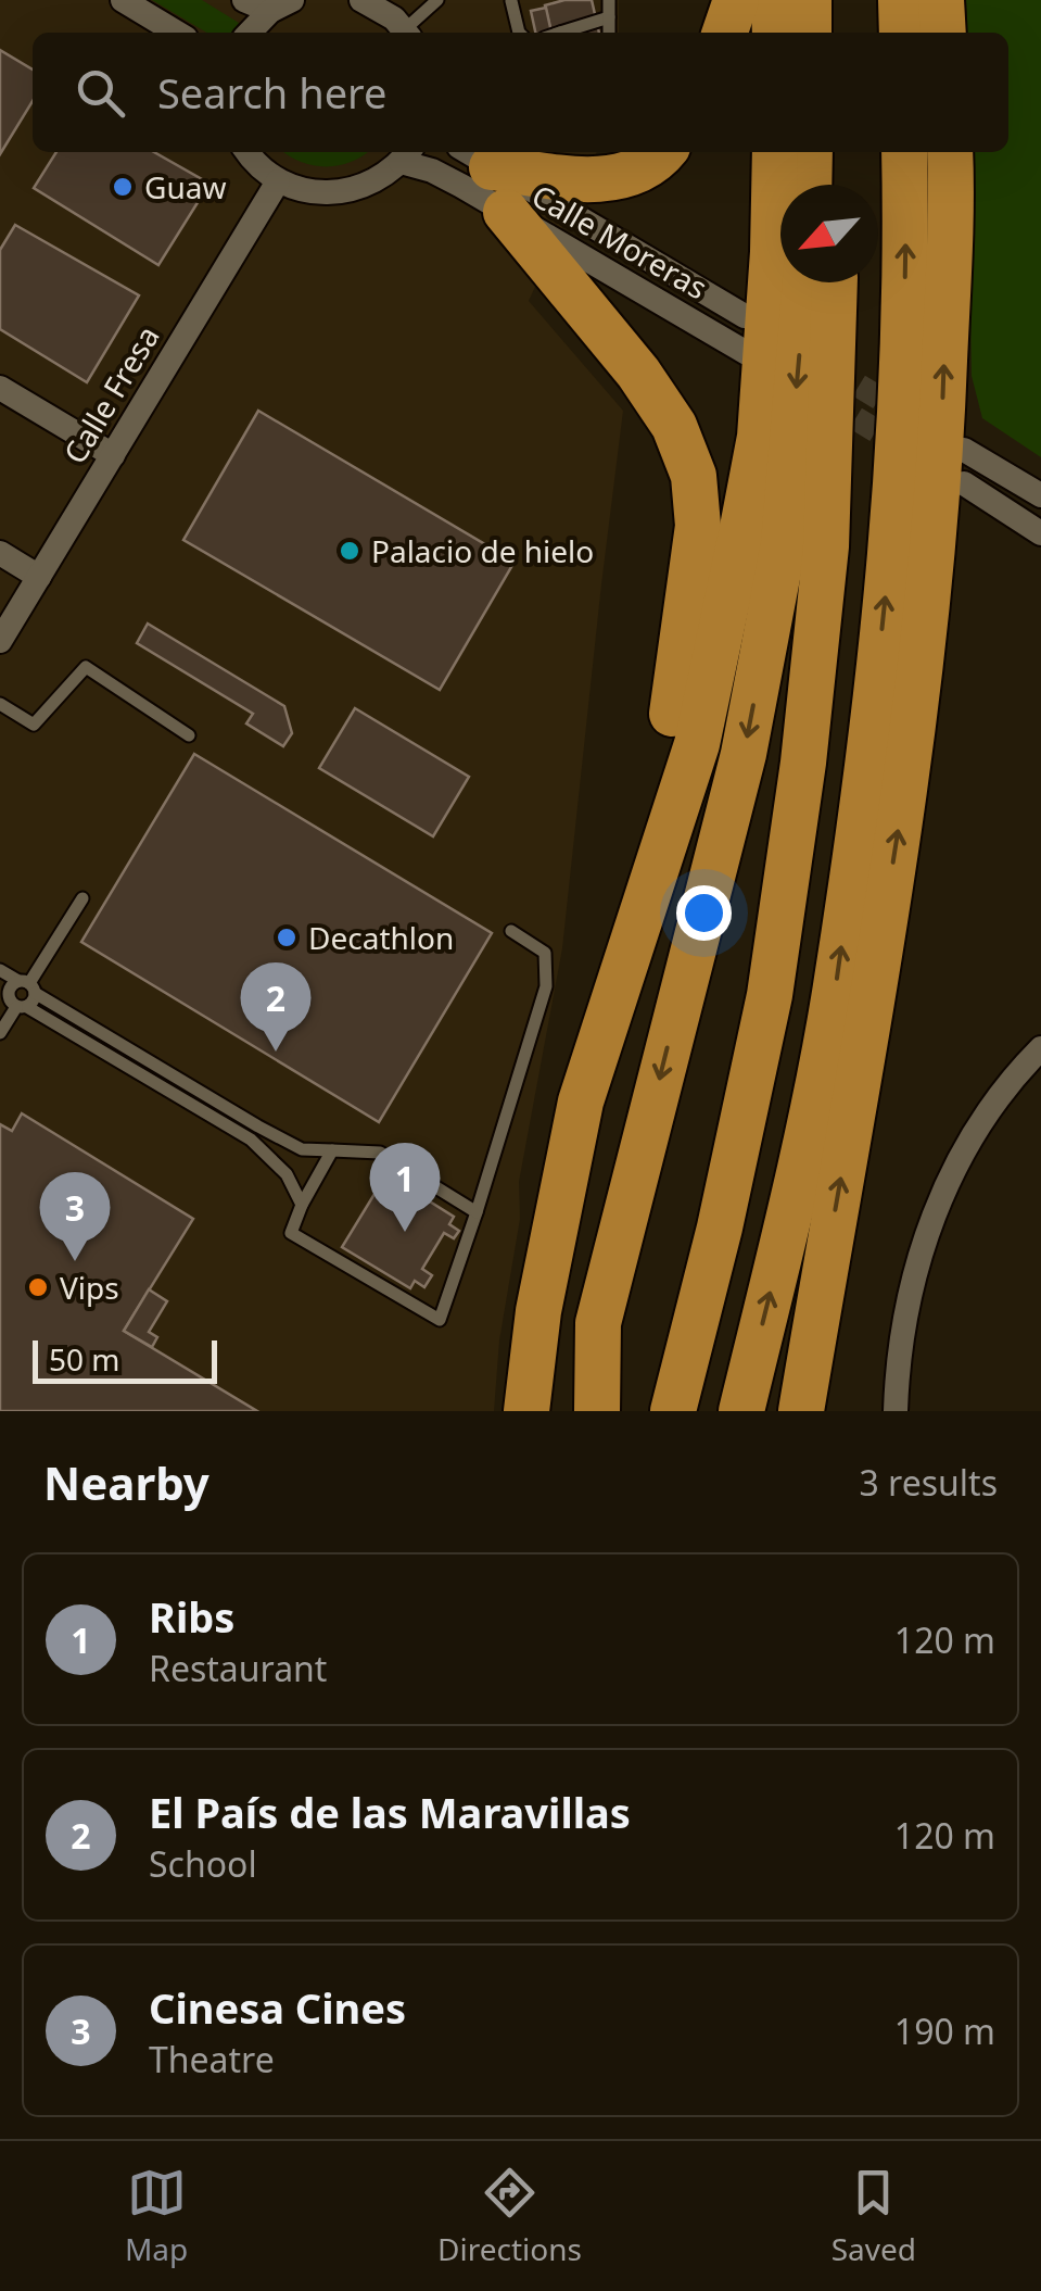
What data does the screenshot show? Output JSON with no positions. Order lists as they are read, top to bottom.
{
  "streets": {
    "street": ["Calle Moreras", "Calle Fresa"]
  },
  "places": [
    "Guaw",
    "Palacio de hielo",
    "Decathlon",
    "Vips"
  ],
  "scale_bar": "50 m",
  "north": "bottom left",
  "page": {
    "search": "Search here",
    "pins": ["2", "1", "3"],
    "scale": "50 m",
    "heading": ["Nearby", "3 results"],
    "list": [
      {
        "mark": "1",
        "name": "Ribs",
        "note": "Restaurant",
        "value": "120 m"
      },
      {
        "mark": "2",
        "name": "El País de las Maravillas",
        "note": "School",
        "value": "120 m"
      },
      {
        "mark": "3",
        "name": "Cinesa Cines",
        "note": "Theatre",
        "value": "190 m"
      }
    ],
    "nav": ["Map", "Directions", "Saved"]
  }
}
